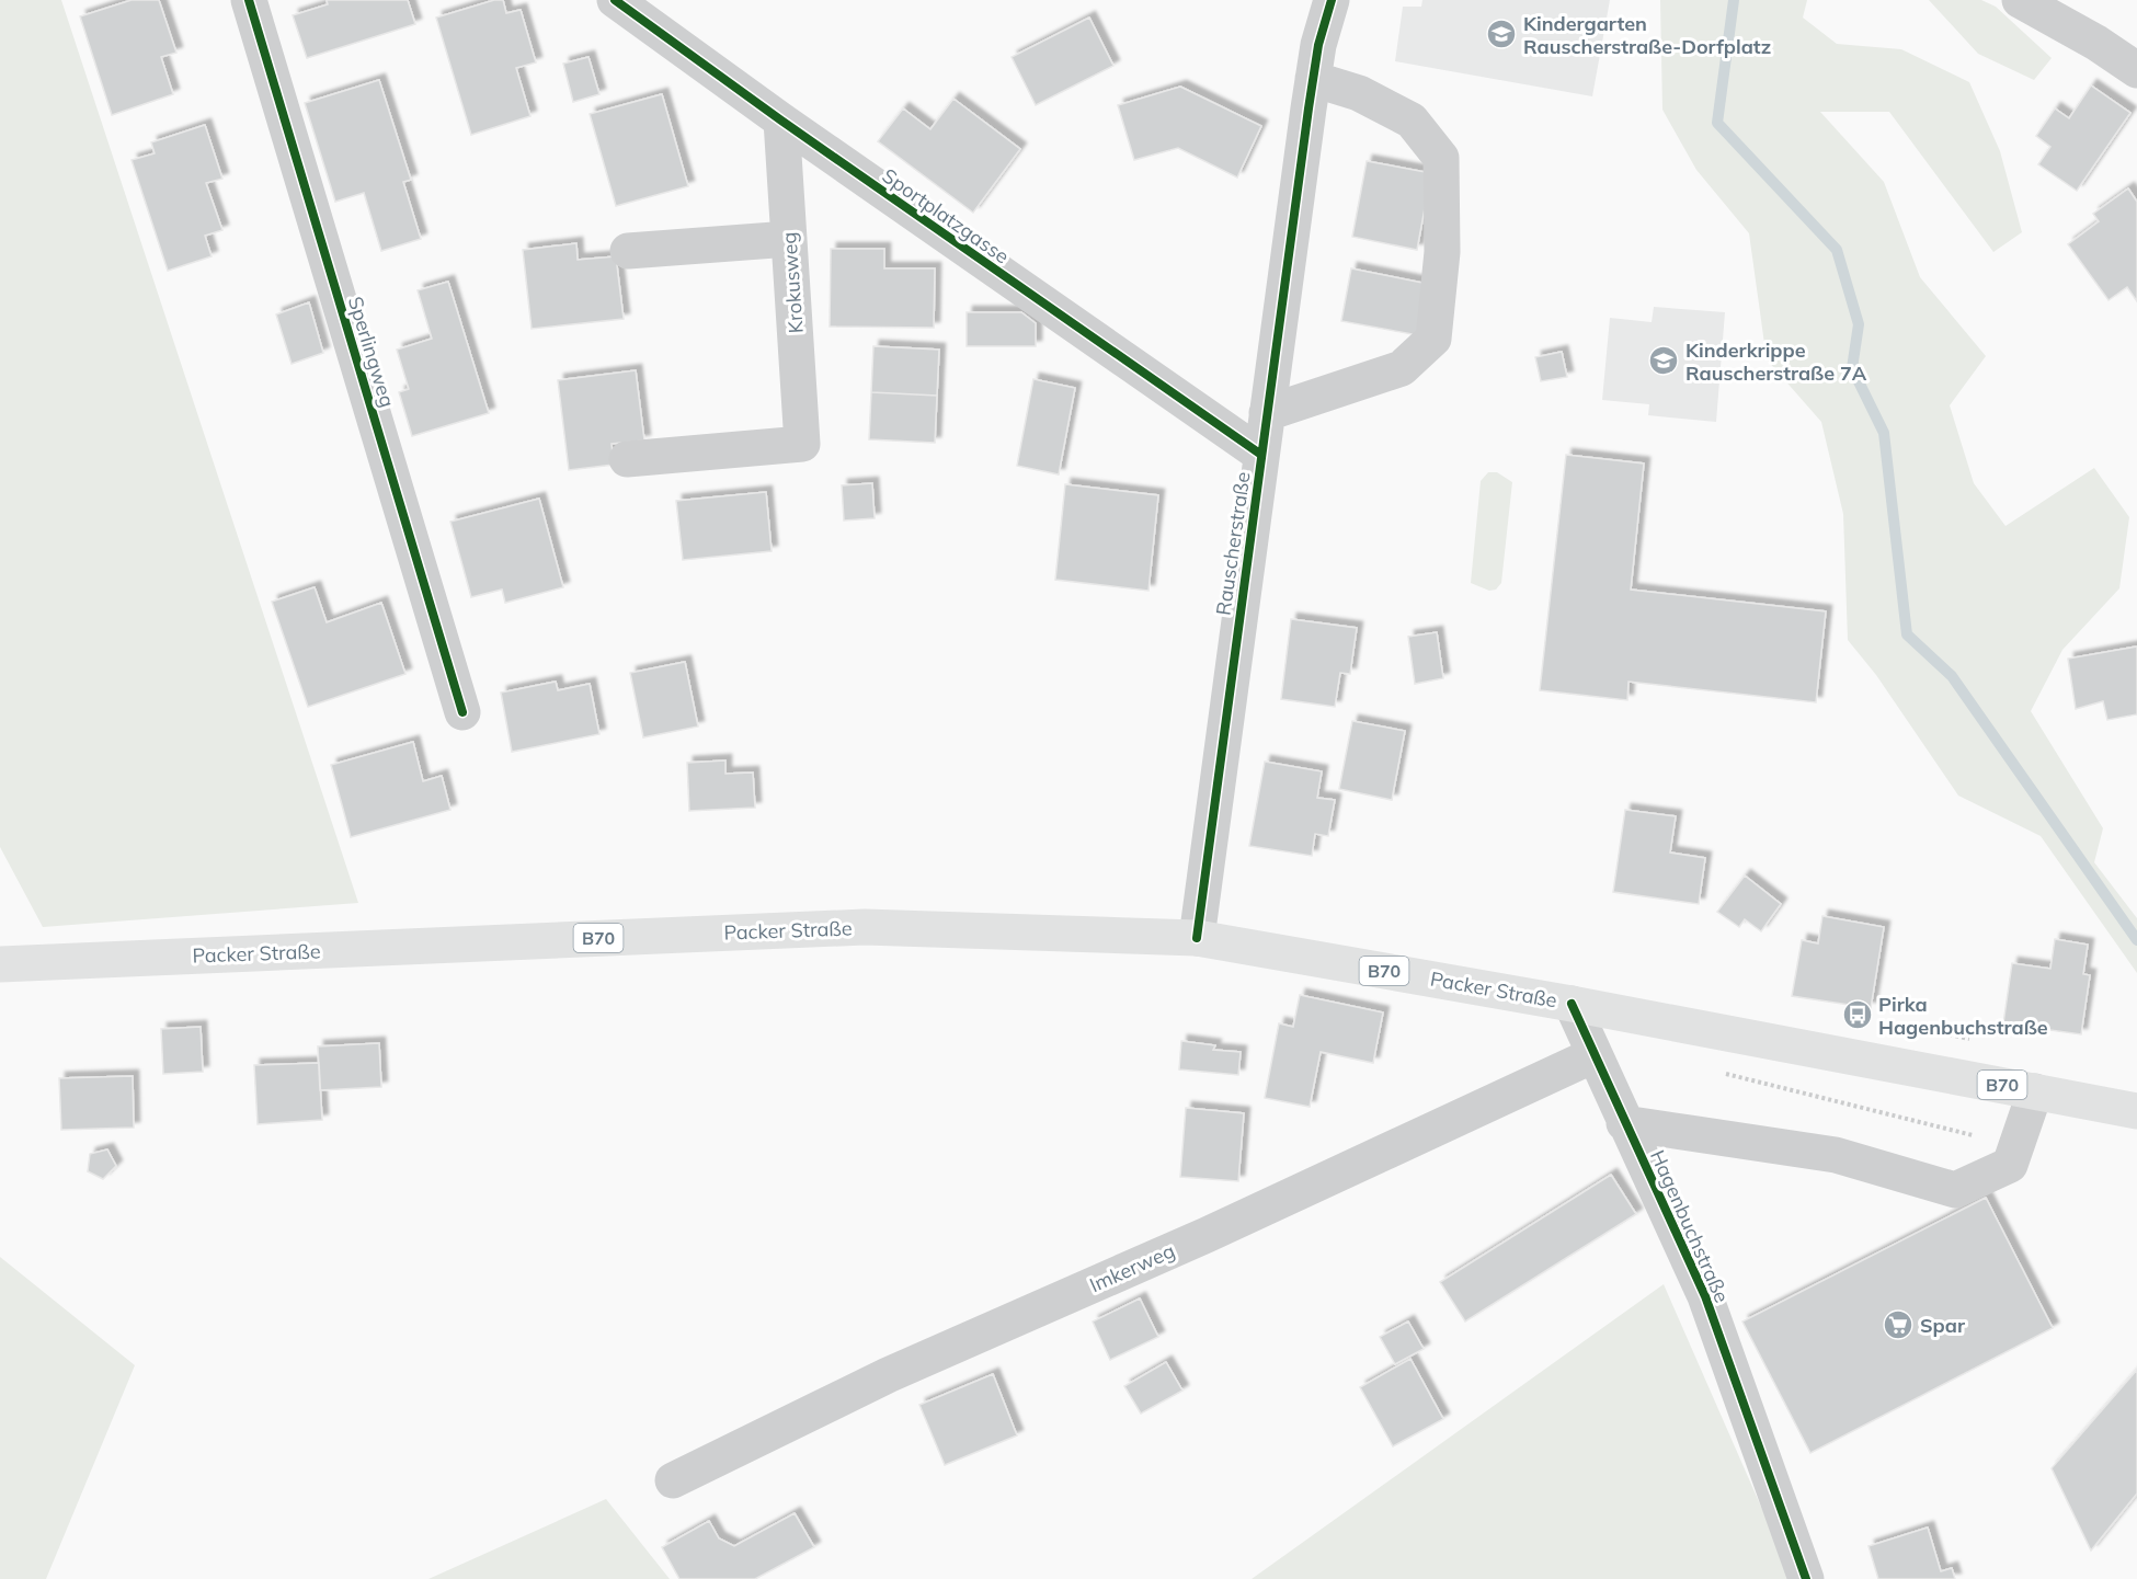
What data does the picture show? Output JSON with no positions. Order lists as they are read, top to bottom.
{
  "streets": {
    "main road": ["Packer Straße", "B70"],
    "street": [
      "Sportplatzgasse",
      "Krokusweg",
      "Sperlingweg",
      "Rauscherstraße",
      "Hagenbuchstraße",
      "Imkerweg"
    ]
  },
  "crossings": [
    ["Sportplatzgasse", "Krokusweg"],
    ["Sportplatzgasse", "Rauscherstraße"],
    ["Rauscherstraße", "Packer Straße"],
    ["Packer Straße", "B70"],
    ["Packer Straße", "Hagenbuchstraße"],
    ["B70", "Hagenbuchstraße"],
    ["Hagenbuchstraße", "Imkerweg"]
  ],
  "places": {
    "school or university": ["Kindergarten Rauscherstraße-Dorfplatz", "Kinderkrippe Rauscherstraße 7A"],
    "bus stop": ["Pirka Hagenbuchstraße"],
    "supermarket": ["Spar"]
  }
}
